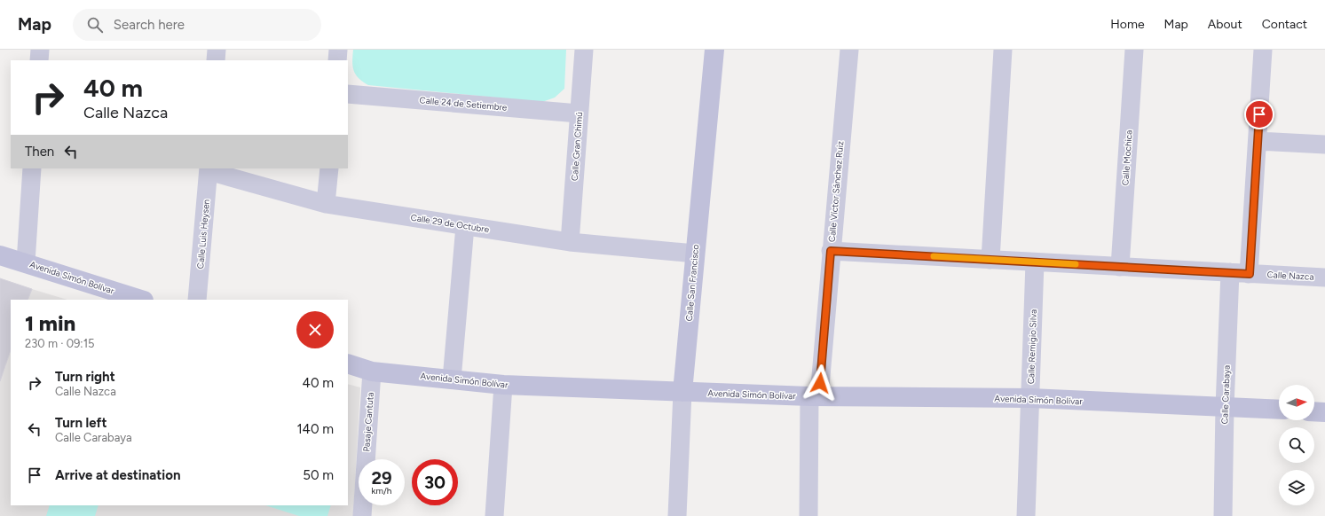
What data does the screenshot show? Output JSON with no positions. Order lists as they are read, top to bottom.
{
  "streets": {
    "street": [
      "Calle 24 de Setiembre",
      "Calle Gran Chimú",
      "Calle Mochica",
      "Calle Víctor Sánchez Ruiz",
      "Calle 29 de Octubre",
      "Calle Luis Heysen",
      "Calle Nazca",
      "Avenida Simón Bolívar",
      "Calle San Francisco",
      "Calle Remigio Silva",
      "Calle Carabaya",
      "Pasaje Cantuta"
    ]
  },
  "crossings": [
    ["Calle 24 de Setiembre", "Calle Gran Chimú"],
    ["Calle Gran Chimú", "Calle 29 de Octubre"],
    ["Calle Mochica", "Calle Nazca"],
    ["Calle Víctor Sánchez Ruiz", "Calle Nazca"],
    ["Calle Víctor Sánchez Ruiz", "Avenida Simón Bolívar"],
    ["Calle 29 de Octubre", "Calle Luis Heysen"],
    ["Calle 29 de Octubre", "Calle San Francisco"],
    ["Calle Nazca", "Calle Remigio Silva"],
    ["Calle Nazca", "Calle Carabaya"],
    ["Avenida Simón Bolívar", "Calle San Francisco"],
    ["Avenida Simón Bolívar", "Calle Remigio Silva"],
    ["Avenida Simón Bolívar", "Calle Carabaya"],
    ["Avenida Simón Bolívar", "Pasaje Cantuta"]
  ],
  "north": "right",
  "page": {
    "header": "Map",
    "search": "Search here",
    "nav": [
      "Home",
      "Map",
      "About",
      "Contact"
    ],
    "turn": ["40 m", "Calle Nazca"],
    "then": "Then",
    "heading": ["1 min", "230 m · 09:15"],
    "list": [
      {
        "name": "Turn right",
        "note": "Calle Nazca",
        "value": "40 m"
      },
      {
        "name": "Turn left",
        "note": "Calle Carabaya",
        "value": "140 m"
      },
      {
        "name": "Arrive at destination",
        "value": "50 m"
      }
    ],
    "speed": "29 km/h",
    "limit": "30"
  }
}
